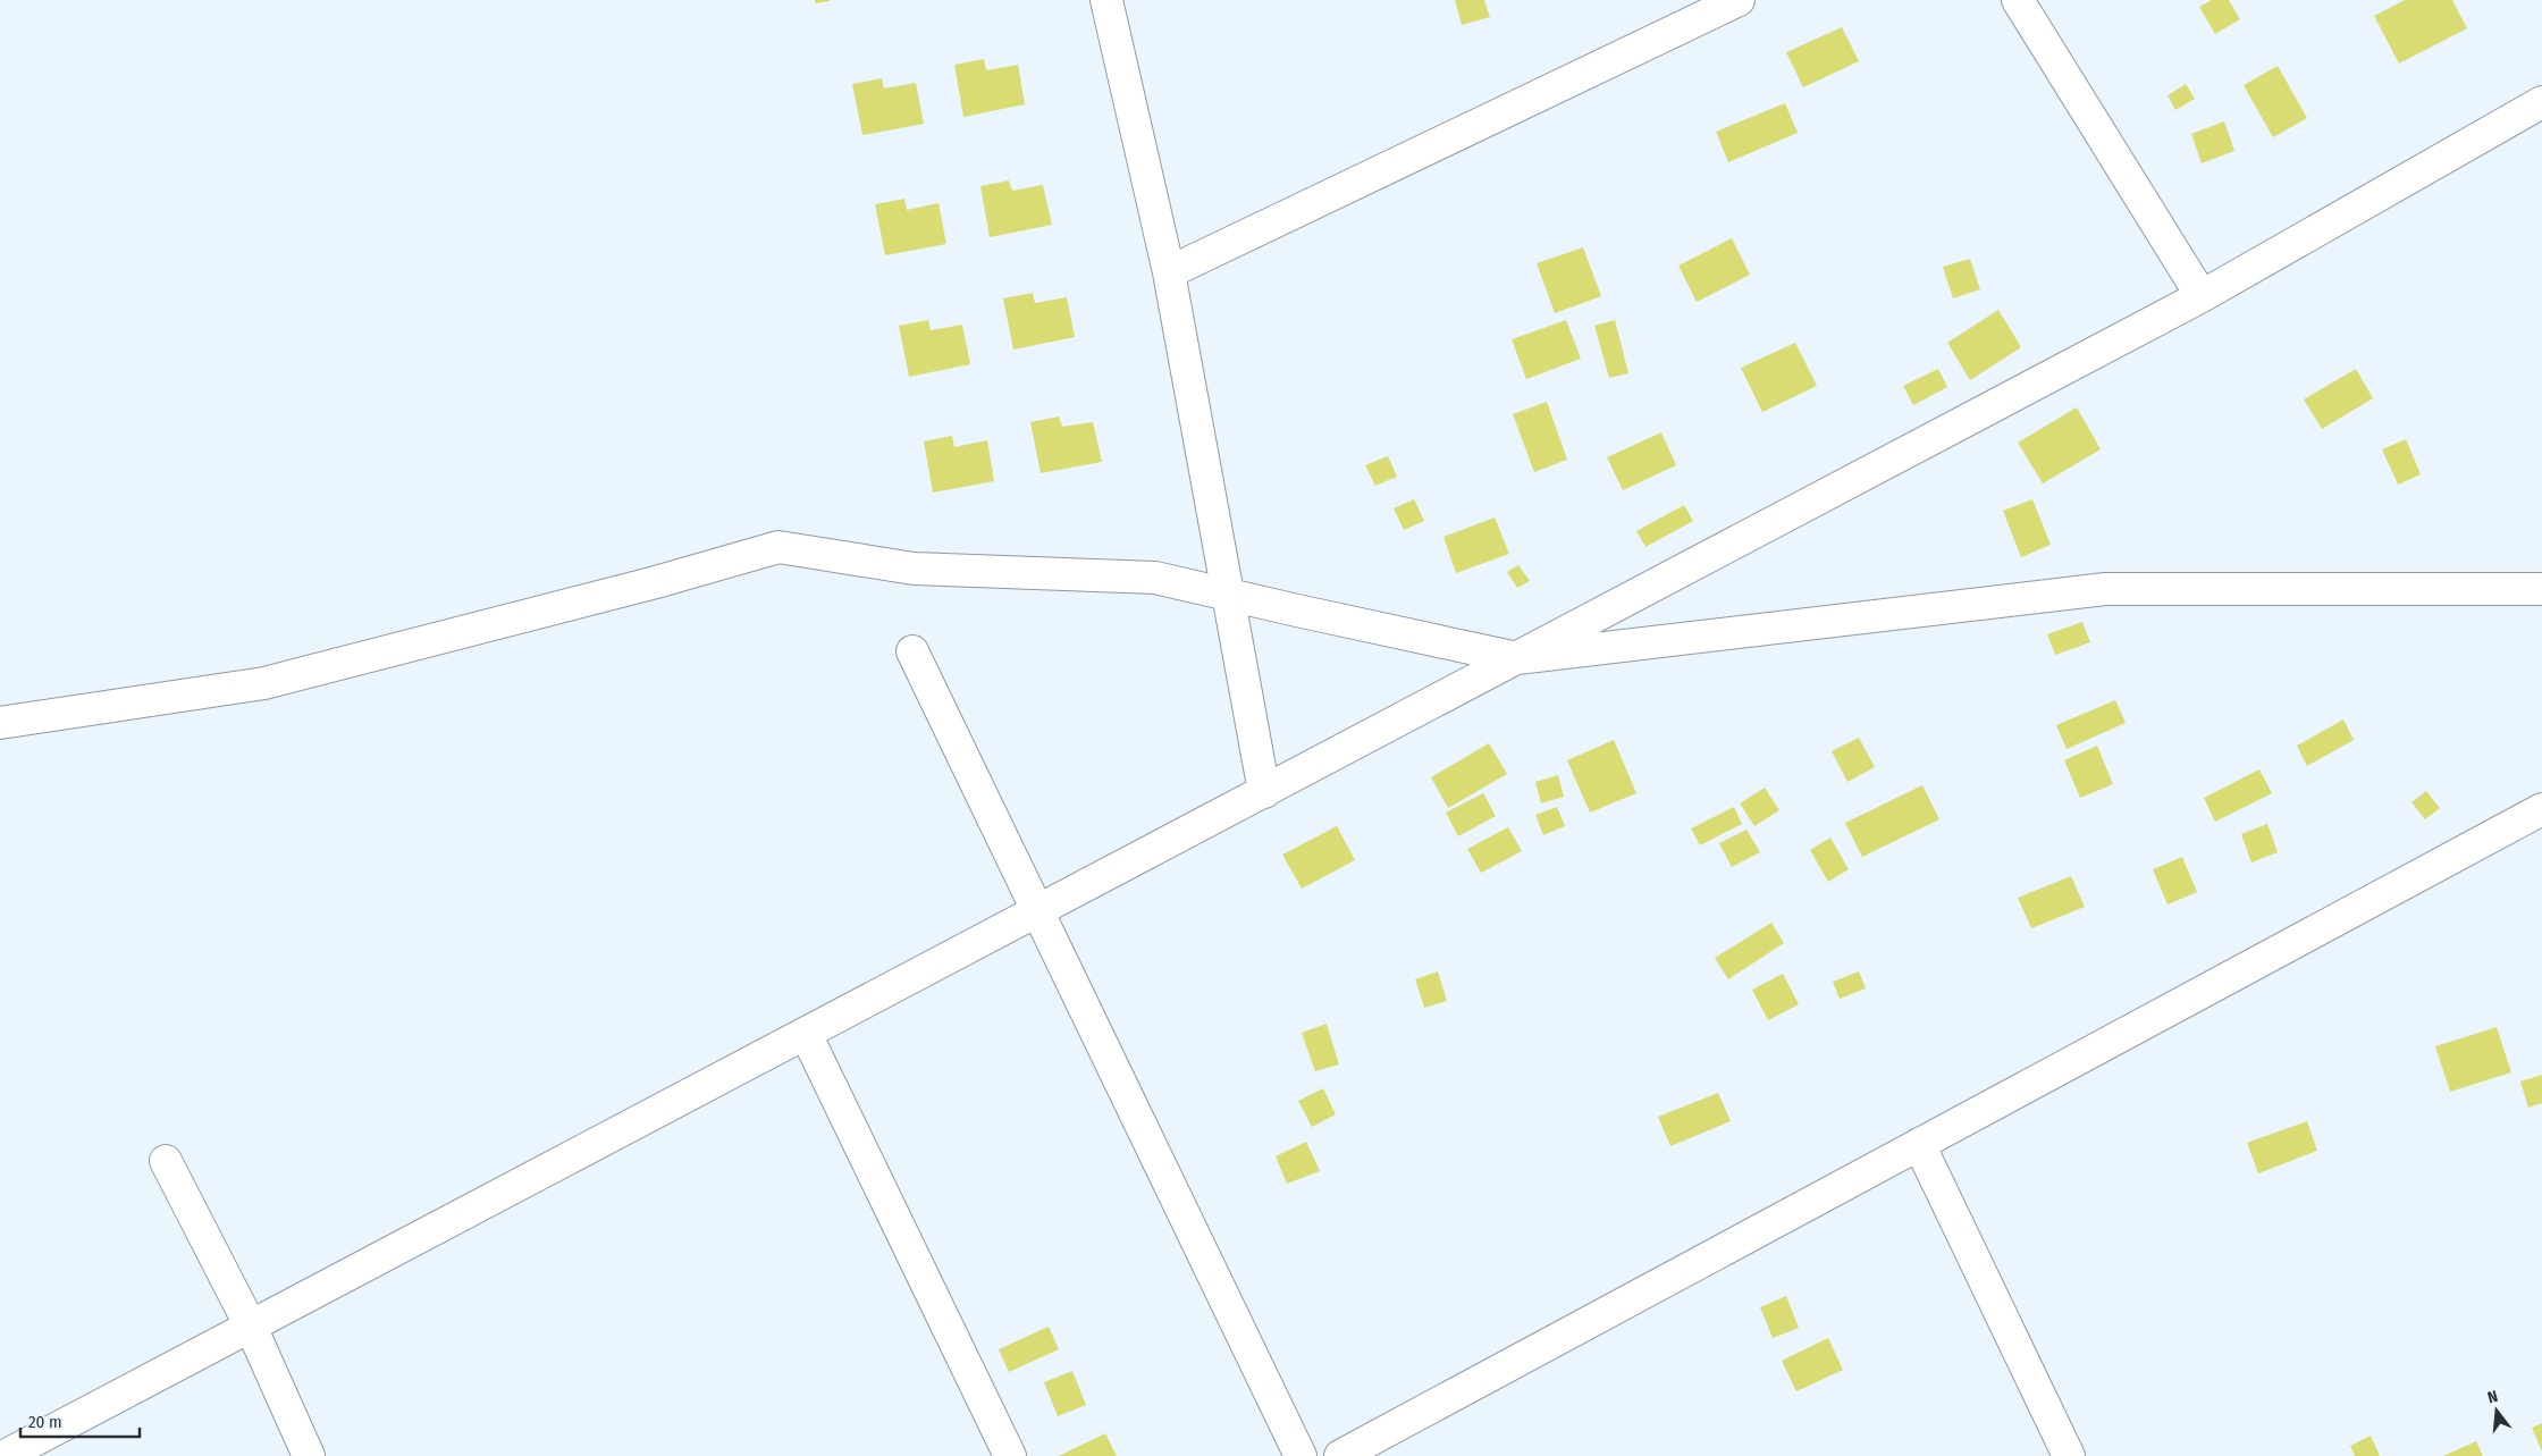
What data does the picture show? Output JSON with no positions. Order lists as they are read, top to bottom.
{
  "scale_bar": "20 m",
  "north": "top"
}
